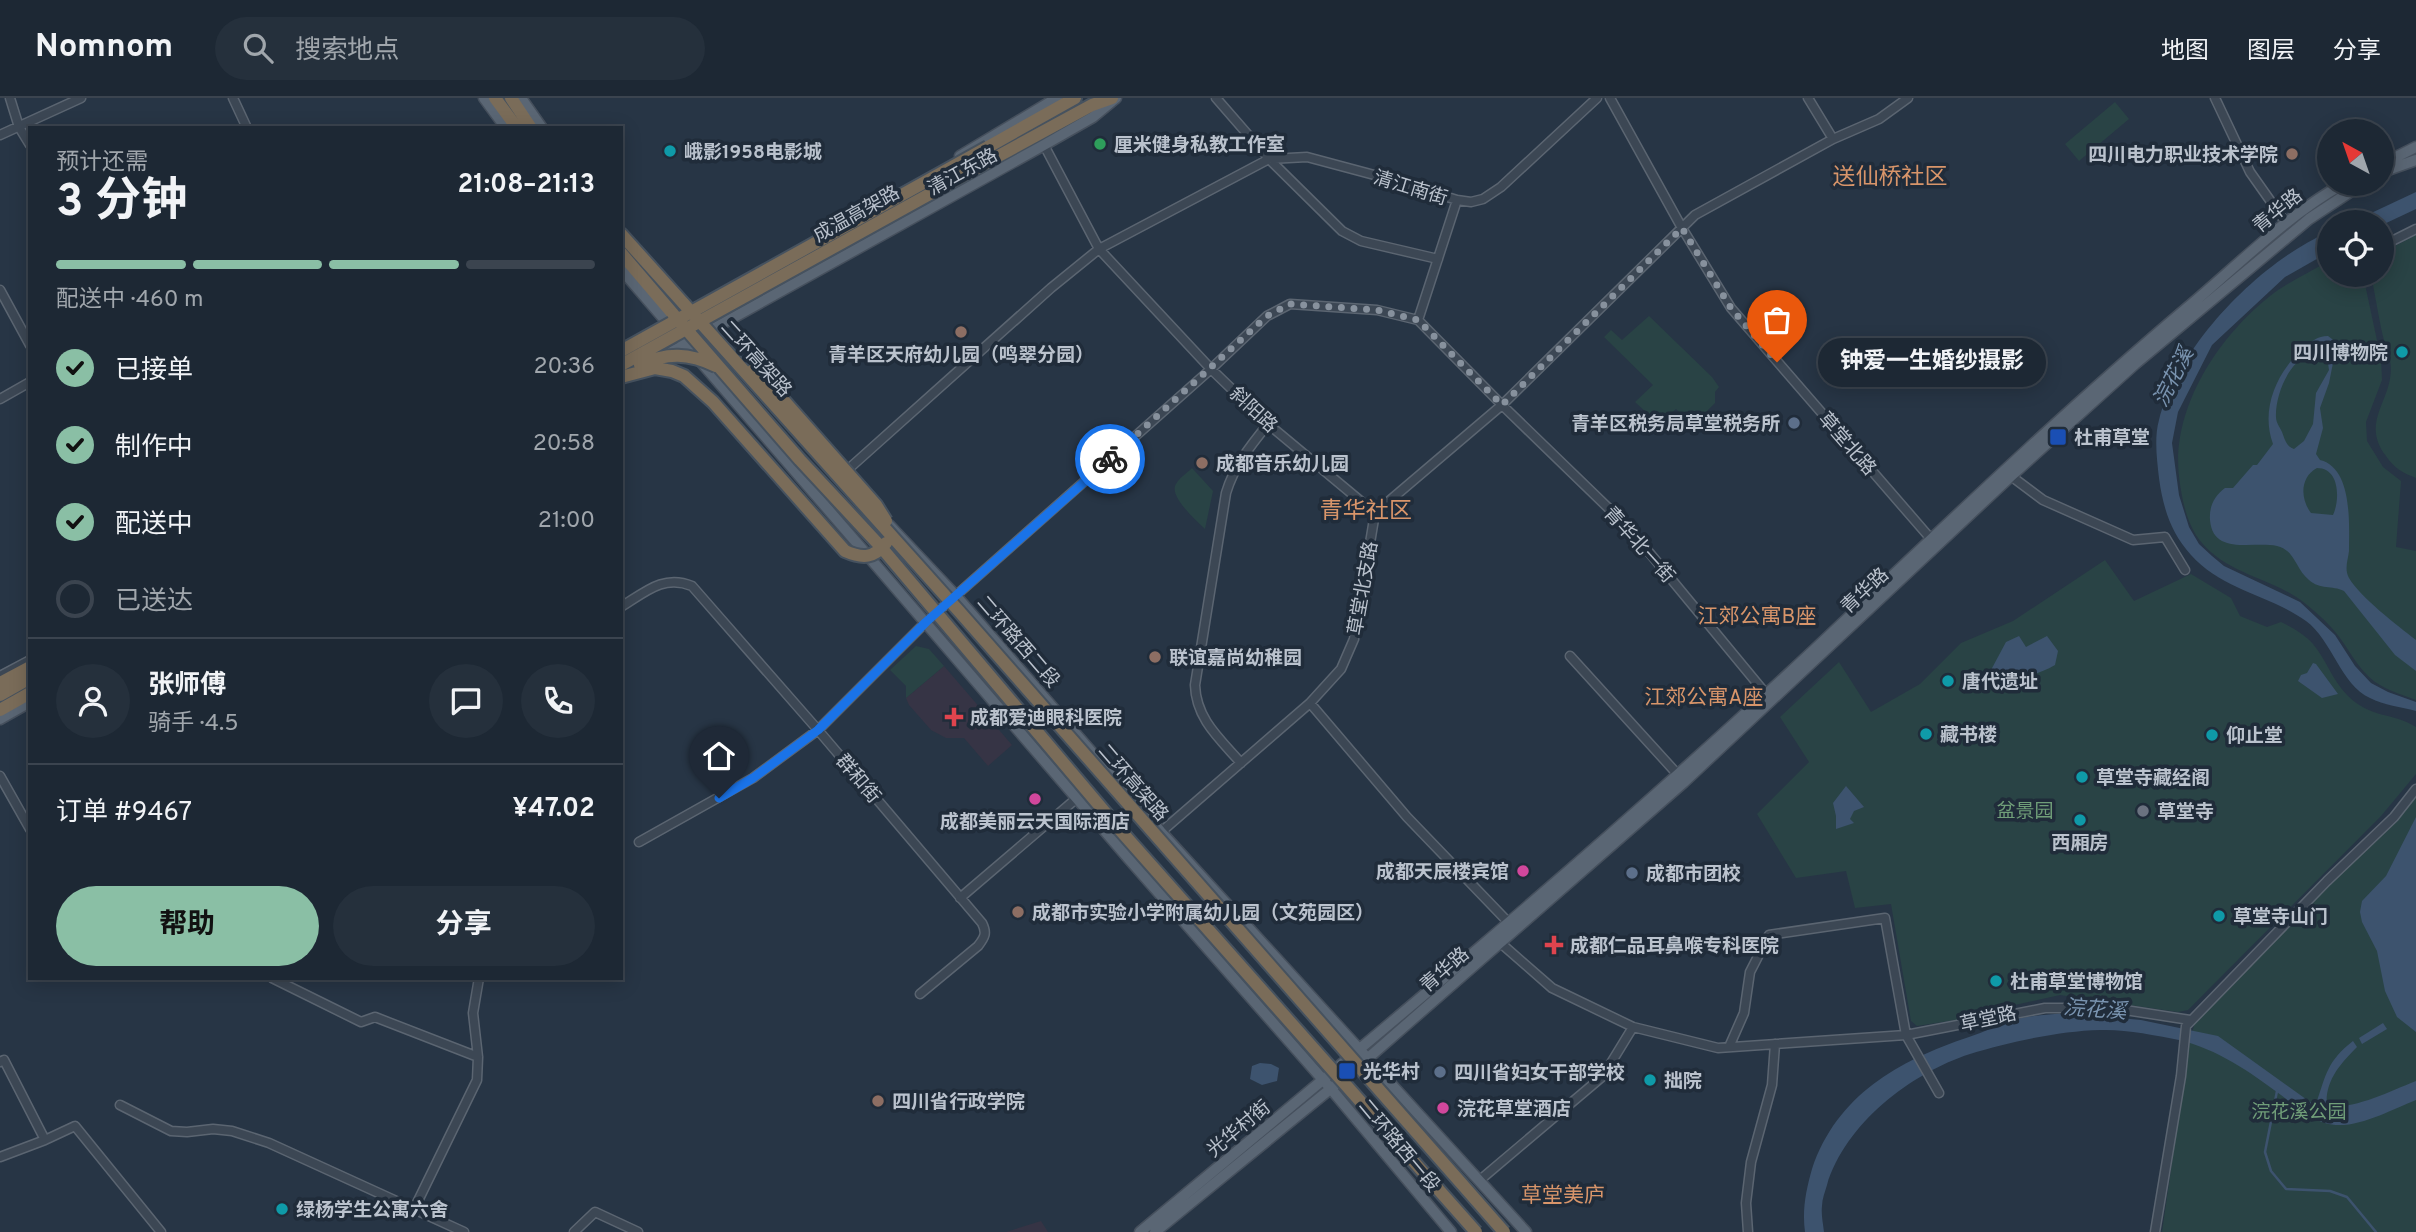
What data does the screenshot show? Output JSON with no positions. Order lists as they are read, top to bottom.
{
  "streets": {
    "highway": ["成温高架路", "二环高架路"],
    "main road": [
      "清江东路",
      "青华路",
      "二环路西二段",
      "光华村街",
      "二环路西一段"
    ],
    "street": [
      "清江南街",
      "斜阳路",
      "草堂北路",
      "青华北一街",
      "草堂北支路",
      "群和街",
      "草堂路"
    ]
  },
  "crossings": [
    ["清江东路", "成温高架路"],
    ["清江东路", "二环高架路"],
    ["清江东路", "斜阳路"],
    ["清江东路", "二环路西二段"],
    ["青华路", "草堂北路"],
    ["青华路", "青华北一街"],
    ["青华路", "二环路西二段"],
    ["青华路", "草堂路"],
    ["青华路", "光华村街"],
    ["青华路", "二环路西一段"],
    ["二环高架路", "二环路西二段"],
    ["斜阳路", "草堂北支路"],
    ["草堂北路", "草堂北支路"],
    ["青华北一街", "草堂北支路"],
    ["草堂北支路", "二环路西二段"],
    ["二环路西二段", "光华村街"],
    ["二环路西二段", "二环路西一段"],
    ["光华村街", "二环路西一段"]
  ],
  "districts": [
    "送仙桥社区",
    "青华社区",
    "江郊公寓B座",
    "江郊公寓A座",
    "草堂美庐"
  ],
  "water": ["浣花溪"],
  "parks": ["盆景园", "浣花溪公园"],
  "places": {
    "other": [
      "厘米健身私教工作室",
      "峨影1958电影城",
      "四川电力职业技术学院",
      "青羊区天府幼儿园（鸣翠分园）",
      "四川博物院",
      "钟爱一生婚纱摄影",
      "青羊区税务局草堂税务所",
      "成都音乐幼儿园",
      "联谊嘉尚幼稚园",
      "唐代遗址",
      "藏书楼",
      "仰止堂",
      "草堂寺藏经阁",
      "成都美丽云天国际酒店",
      "草堂寺",
      "西厢房",
      "成都天辰楼宾馆",
      "成都市团校",
      "成都市实验小学附属幼儿园（文苑园区）",
      "草堂寺山门",
      "杜甫草堂博物馆",
      "四川省妇女干部学校",
      "拙院",
      "四川省行政学院",
      "浣花草堂酒店",
      "绿杨学生公寓六舍"
    ],
    "transit": ["杜甫草堂", "光华村"],
    "health": ["成都爱迪眼科医院", "成都仁品耳鼻喉专科医院"]
  },
  "north": "top left",
  "page": {
    "header": "Nomnom",
    "search": "搜索地点",
    "nav": ["地图", "图层", "分享"],
    "heading": ["3 分钟", "预计还需", "21:08–21:13"],
    "panel": [
      "张师傅",
      "骑手 · 4.5",
      "订单 #9467",
      "¥47.02"
    ],
    "bar": "配送中 · 460 m",
    "list": [
      ["已接单", "20:36"],
      ["制作中", "20:58"],
      ["配送中", "21:00"],
      "已送达"
    ],
    "bubble": "钟爱一生婚纱摄影",
    "buttons": ["帮助", "分享"]
  }
}
